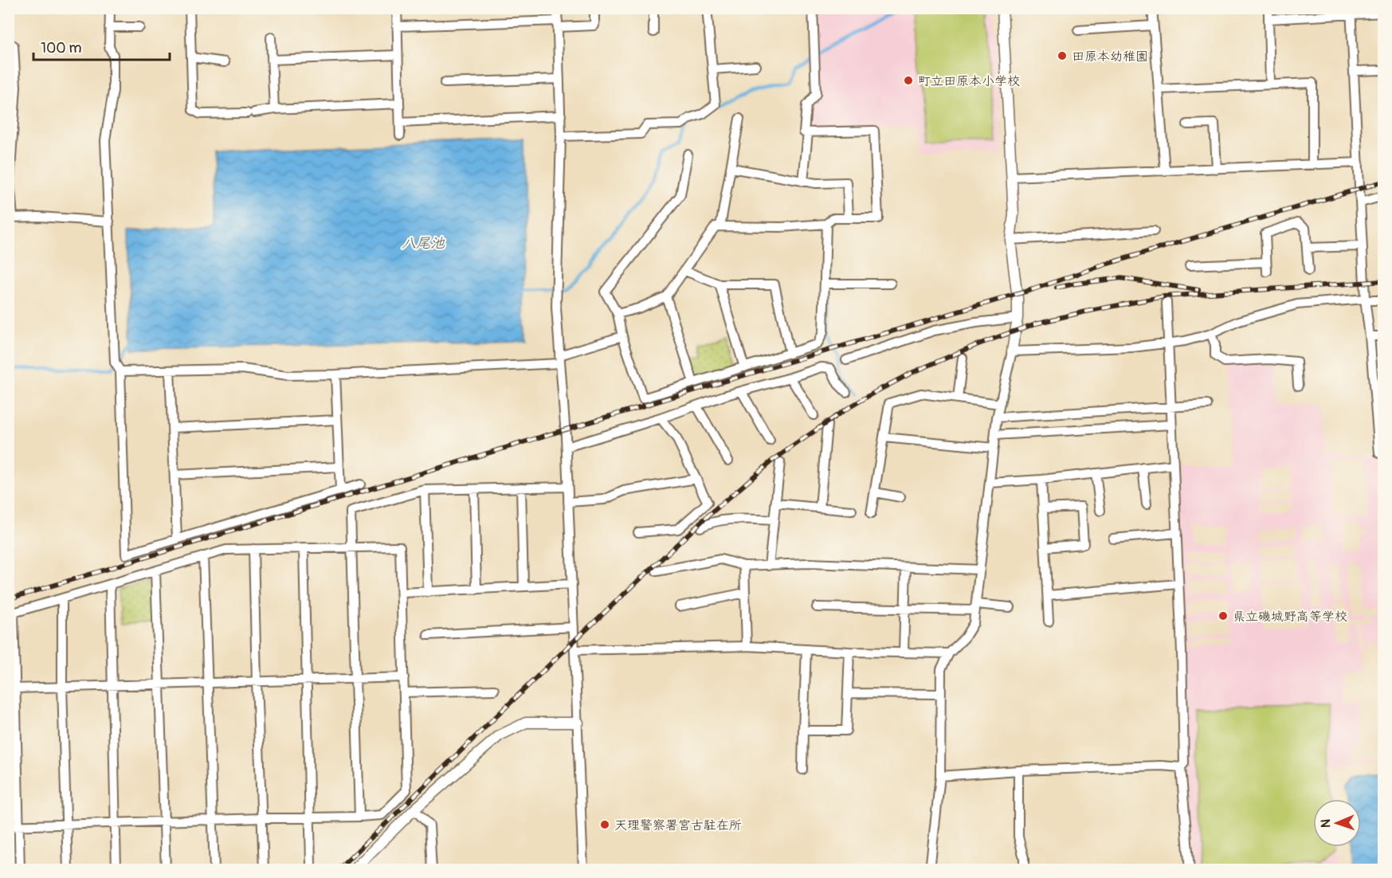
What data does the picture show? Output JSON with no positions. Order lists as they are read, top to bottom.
{
  "water": ["八尾池"],
  "places": [
    "田原本幼稚園",
    "町立田原本小学校",
    "県立磯城野高等学校",
    "天理警察署宮古駐在所"
  ],
  "scale_bar": "100 m",
  "north": "left"
}
